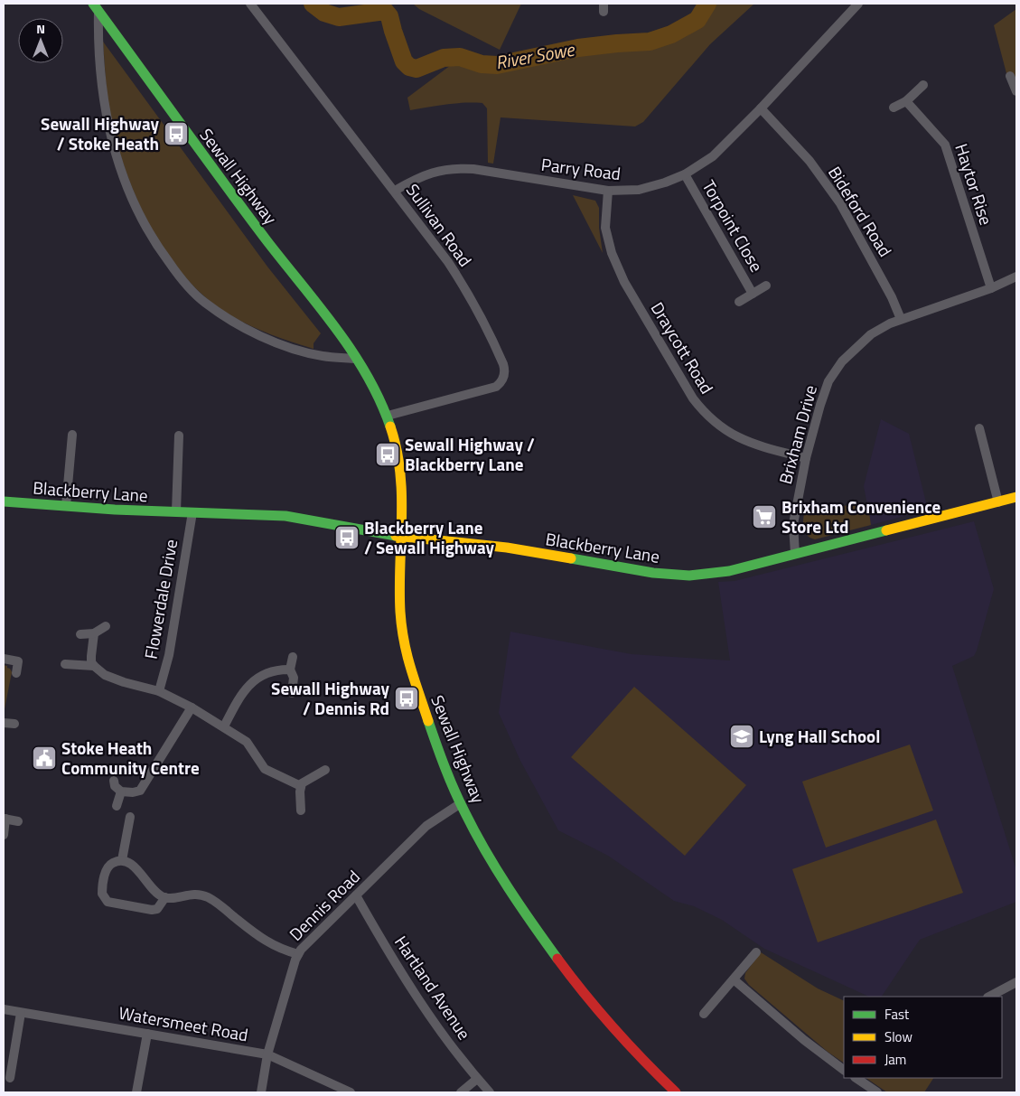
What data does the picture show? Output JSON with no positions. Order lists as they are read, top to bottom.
{
  "streets": {
    "street": [
      "Parry Road",
      "Sewall Highway",
      "Haytor Rise",
      "Bideford Road",
      "Sullivan Road",
      "Torpoint Close",
      "Draycott Road",
      "Brixham Drive",
      "Blackberry Lane",
      "Flowerdale Drive",
      "Dennis Road",
      "Hartland Avenue",
      "Watersmeet Road"
    ]
  },
  "crossings": [
    ["Parry Road", "Bideford Road"],
    ["Parry Road", "Sullivan Road"],
    ["Parry Road", "Torpoint Close"],
    ["Parry Road", "Draycott Road"],
    ["Sewall Highway", "Sullivan Road"],
    ["Sewall Highway", "Blackberry Lane"],
    ["Sewall Highway", "Dennis Road"],
    ["Haytor Rise", "Brixham Drive"],
    ["Bideford Road", "Brixham Drive"],
    ["Draycott Road", "Brixham Drive"],
    ["Brixham Drive", "Blackberry Lane"],
    ["Blackberry Lane", "Flowerdale Drive"],
    ["Dennis Road", "Hartland Avenue"],
    ["Dennis Road", "Watersmeet Road"]
  ],
  "water": ["River Sowe"],
  "places": {
    "bus stop": [
      "Sewall Highway / Stoke Heath",
      "Sewall Highway / Blackberry Lane",
      "Blackberry Lane / Sewall Highway",
      "Sewall Highway / Dennis Rd"
    ],
    "supermarket": ["Brixham Convenience Store Ltd"],
    "school or university": ["Lyng Hall School"],
    "public building": ["Stoke Heath Community Centre"]
  },
  "legend": ["Fast", "Slow", "Jam"],
  "north": "top"
}
